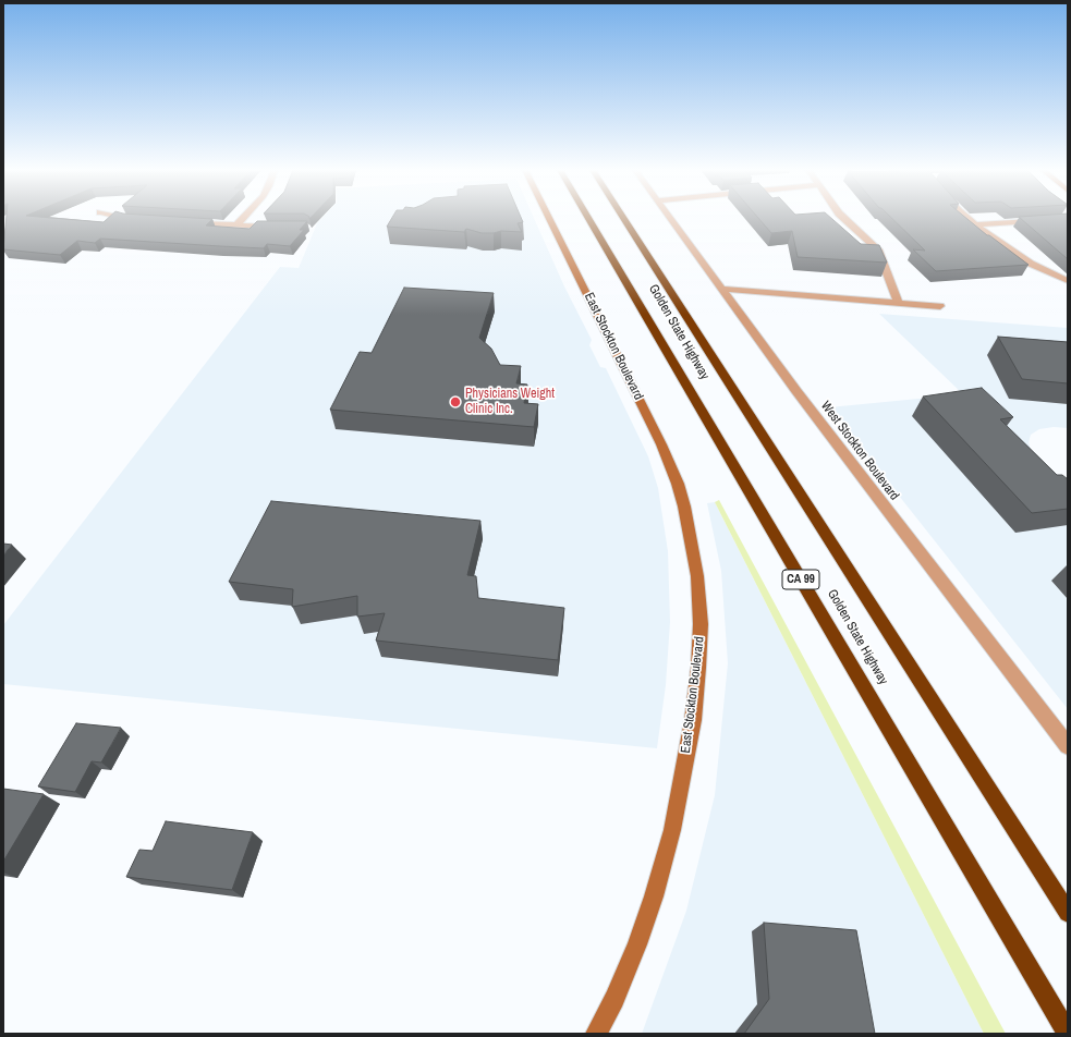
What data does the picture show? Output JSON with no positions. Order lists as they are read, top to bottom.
{
  "streets": {
    "highway": ["Golden State Highway", "CA 99"],
    "street": ["East Stockton Boulevard", "West Stockton Boulevard"]
  },
  "places": ["Physicians Weight Clinic Inc."]
}
